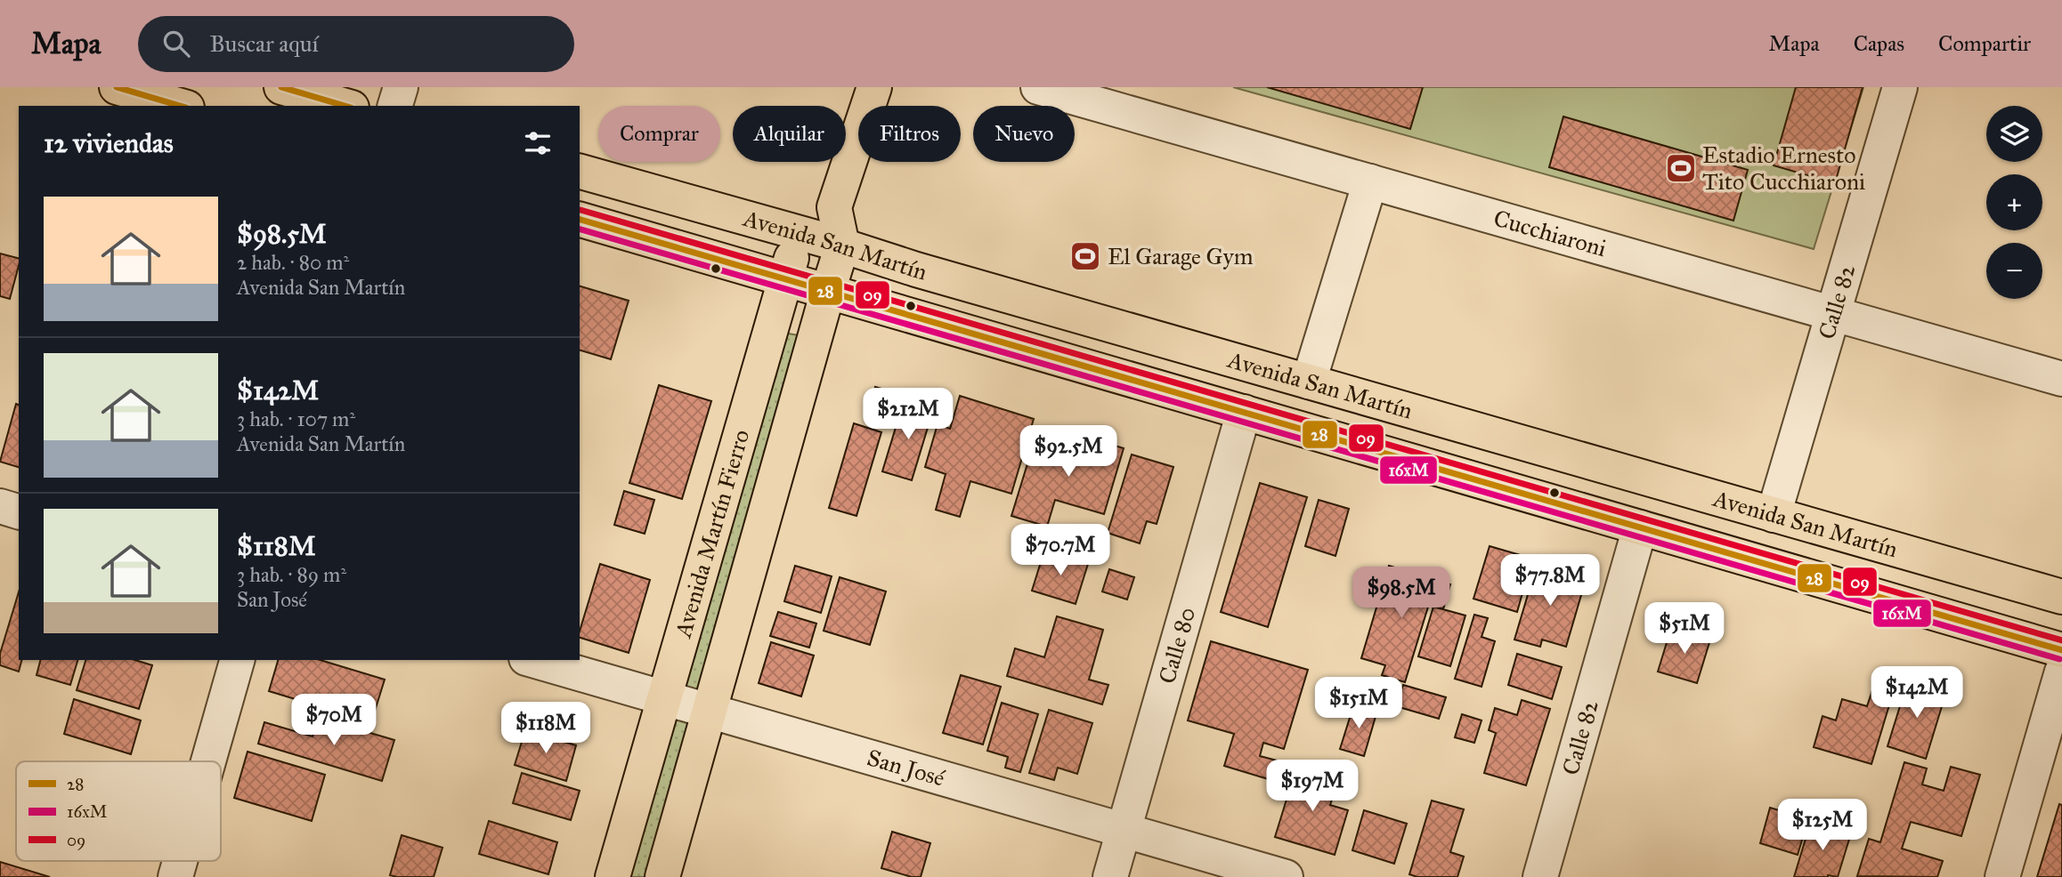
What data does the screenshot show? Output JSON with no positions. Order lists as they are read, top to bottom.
{
  "streets": {
    "main road": ["Avenida San Martín", "Avenida Martín Fierro"],
    "street": [
      "Cucchiaroni",
      "Calle 82",
      "Calle 80",
      "San José"
    ]
  },
  "crossings": [
    ["Cucchiaroni", "Calle 82"],
    ["Avenida San Martín", "Calle 82"],
    ["Avenida San Martín", "Avenida Martín Fierro"],
    ["Avenida San Martín", "Calle 80"],
    ["Avenida Martín Fierro", "San José"],
    ["Calle 80", "San José"]
  ],
  "places": {
    "sports": ["Estadio Ernesto Tito Cucchiaroni", "El Garage Gym"]
  },
  "lines": ["transit line 28", "transit line 09", "transit line 16xM"],
  "legend": ["28", "16xM", "09"],
  "page": {
    "header": "Mapa",
    "search": "Buscar aquí",
    "nav": ["Mapa", "Capas", "Compartir"],
    "map_buttons": ["+", "−"],
    "chip": [
      "Comprar",
      "Alquilar",
      "Filtros",
      "Nuevo"
    ],
    "heading": "12 viviendas",
    "list": [
      {
        "name": "$98.5M",
        "note": "2 hab. · 80 m² · Avenida San Martín"
      },
      {
        "name": "$142M",
        "note": "3 hab. · 107 m² · Avenida San Martín"
      },
      {
        "name": "$118M",
        "note": "3 hab. · 89 m² · San José"
      }
    ],
    "price": [
      "$212M",
      "$92.5M",
      "$70.7M",
      "$77.8M",
      "$98.5M",
      "$51M",
      "$142M",
      "$151M",
      "$70M",
      "$118M",
      "$197M",
      "$125M"
    ]
  }
}
